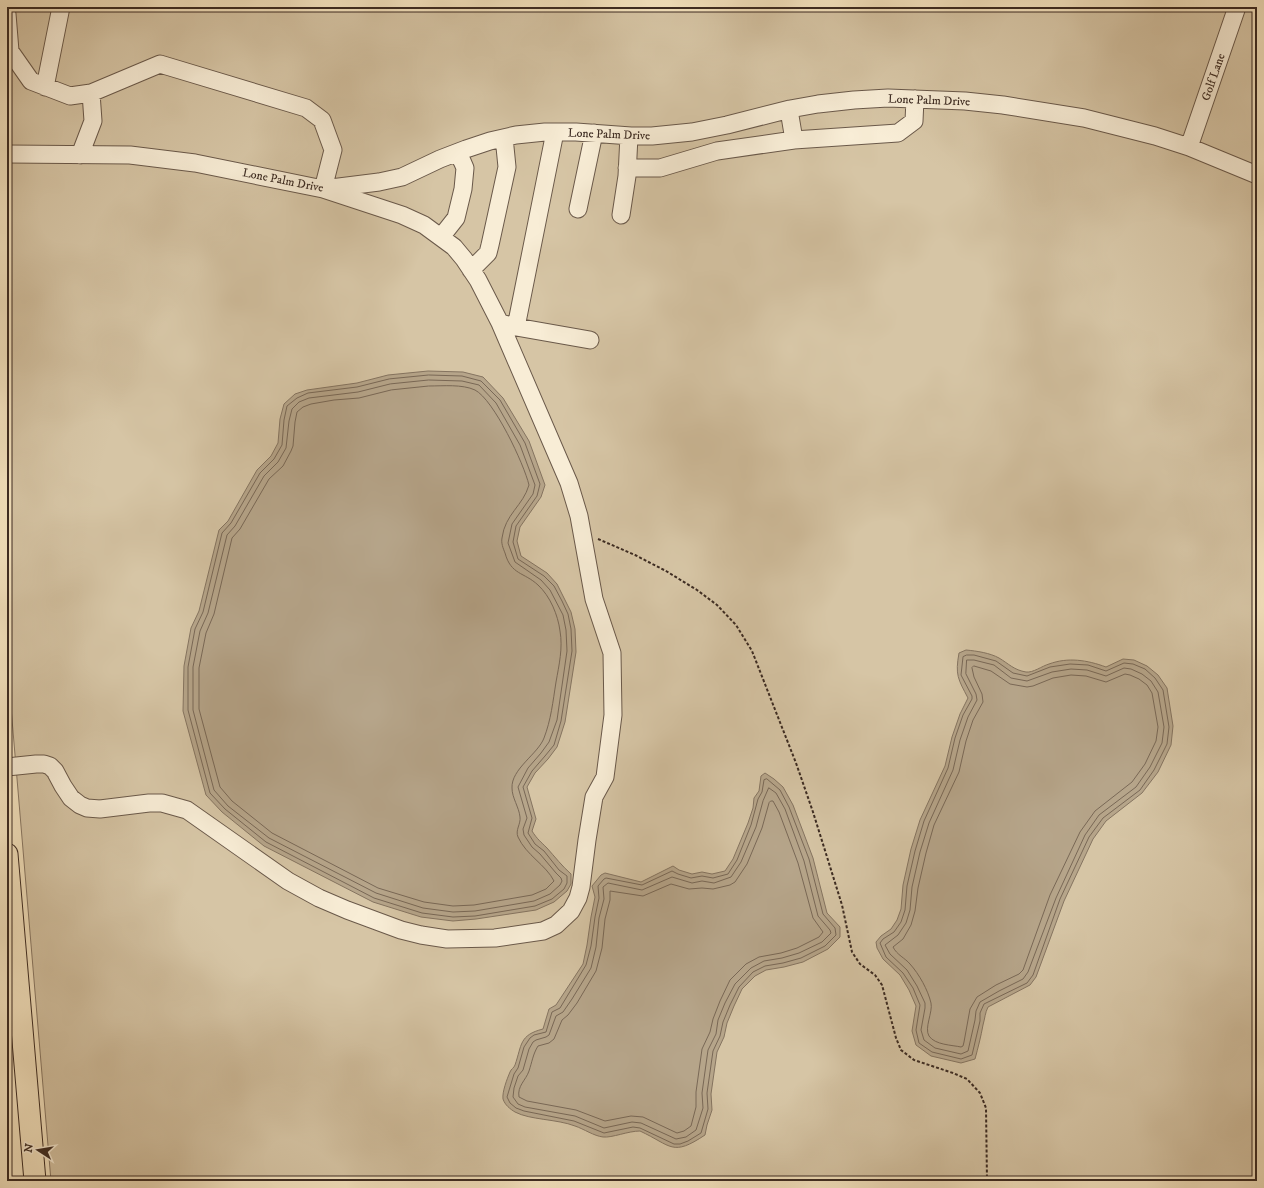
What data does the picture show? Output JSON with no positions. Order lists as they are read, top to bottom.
{
  "streets": {
    "street": ["Golf Lane", "Lone Palm Drive"]
  },
  "crossings": [
    ["Golf Lane", "Lone Palm Drive"]
  ],
  "north": "left"
}
